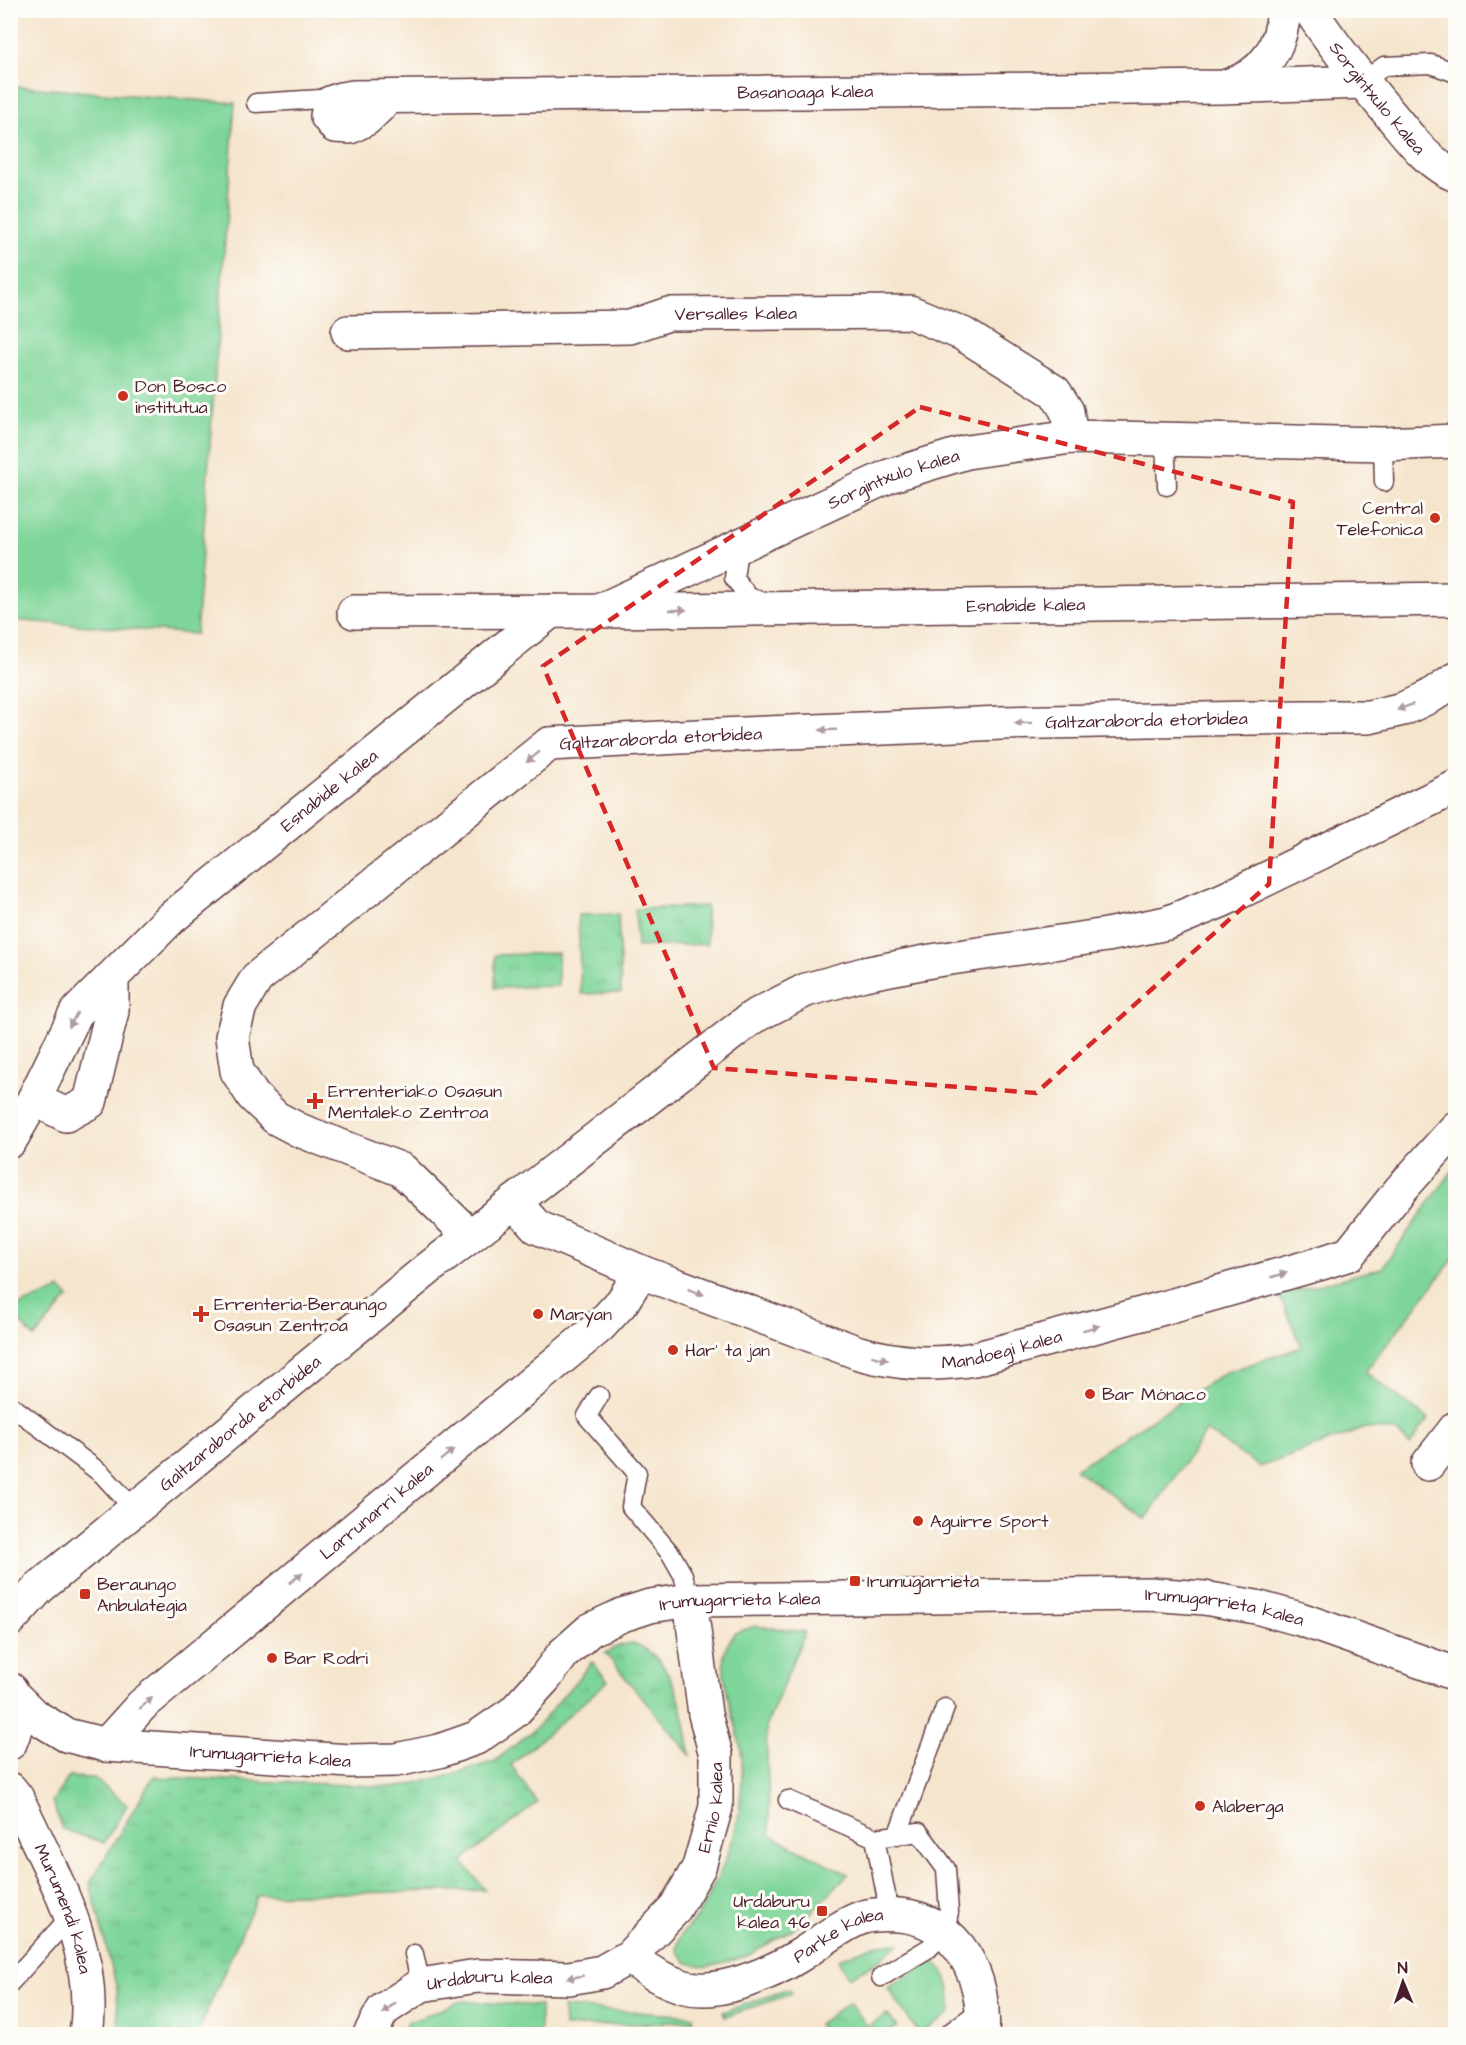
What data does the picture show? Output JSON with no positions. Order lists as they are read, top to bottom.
{
  "streets": {
    "street": [
      "Basanoaga kalea",
      "Sorgintxulo kalea",
      "Versalles kalea",
      "Esnabide kalea",
      "Galtzaraborda etorbidea",
      "Mandoegi kalea",
      "Larrunarri kalea",
      "Irumugarrieta kalea",
      "Ernio kalea",
      "Murumendi kalea",
      "Parke kalea",
      "Urdaburu kalea"
    ]
  },
  "crossings": [
    ["Basanoaga kalea", "Sorgintxulo kalea"],
    ["Sorgintxulo kalea", "Versalles kalea"],
    ["Sorgintxulo kalea", "Esnabide kalea"],
    ["Galtzaraborda etorbidea", "Mandoegi kalea"],
    ["Mandoegi kalea", "Larrunarri kalea"],
    ["Larrunarri kalea", "Irumugarrieta kalea"],
    ["Irumugarrieta kalea", "Ernio kalea"],
    ["Ernio kalea", "Parke kalea"],
    ["Ernio kalea", "Urdaburu kalea"],
    ["Parke kalea", "Urdaburu kalea"]
  ],
  "one_way": ["Mandoegi kalea", "Larrunarri kalea", "Urdaburu kalea"],
  "places": {
    "other": [
      "Don Bosco institutua",
      "Central Telefonica",
      "Maryan",
      "Har' ta jan",
      "Bar Mónaco",
      "Aguirre Sport",
      "Bar Rodri",
      "Alaberga"
    ],
    "health": ["Errenteriako Osasun Mentaleko Zentroa", "Errenteria-Beraungo Osasun Zentroa"],
    "transit": ["Irumugarrieta", "Beraungo Anbulategia", "Urdaburu kalea 46"]
  },
  "north": "top"
}
